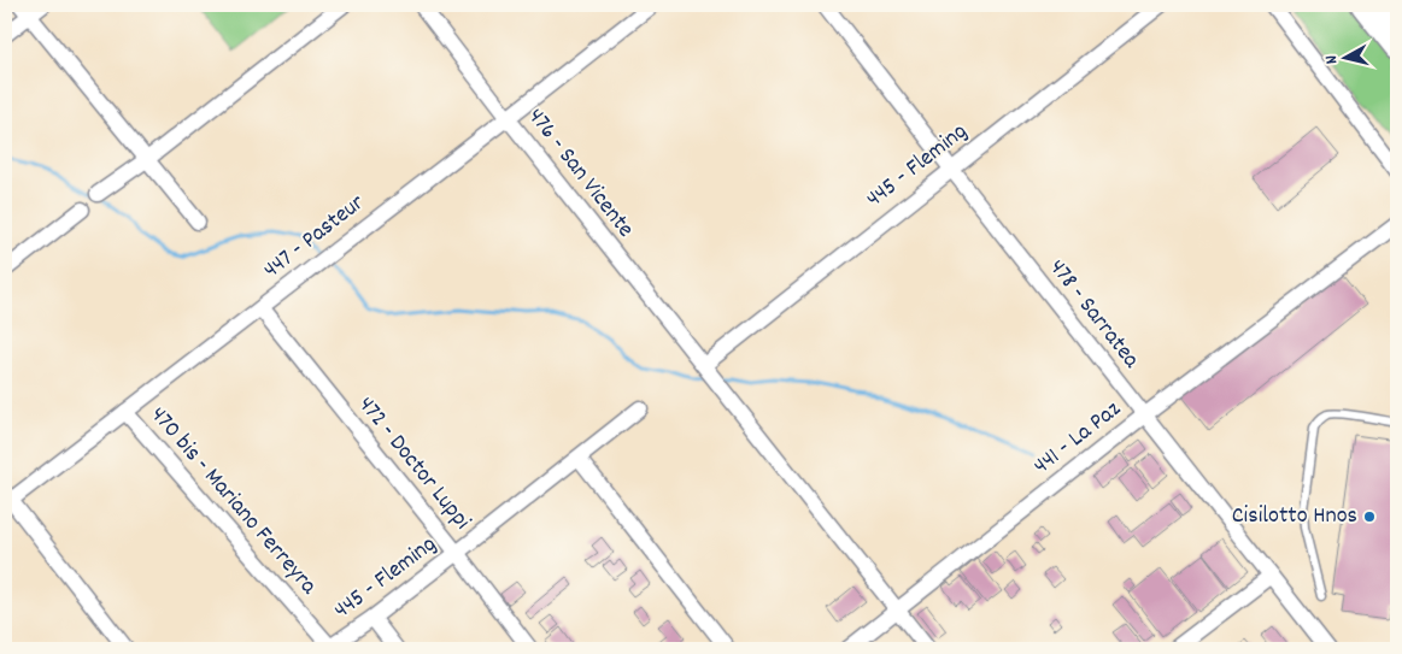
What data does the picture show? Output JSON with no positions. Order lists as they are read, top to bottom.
{
  "streets": {
    "street": [
      "445 - Fleming",
      "476 - San Vicente",
      "447 - Pasteur",
      "478 - Sarratea",
      "441 - La Paz",
      "472 - Doctor Luppi",
      "470 bis - Mariano Ferreyra"
    ]
  },
  "crossings": [
    ["445 - Fleming", "476 - San Vicente"],
    ["445 - Fleming", "478 - Sarratea"],
    ["445 - Fleming", "472 - Doctor Luppi"],
    ["445 - Fleming", "470 bis - Mariano Ferreyra"],
    ["476 - San Vicente", "447 - Pasteur"],
    ["476 - San Vicente", "441 - La Paz"],
    ["447 - Pasteur", "472 - Doctor Luppi"],
    ["447 - Pasteur", "470 bis - Mariano Ferreyra"],
    ["478 - Sarratea", "441 - La Paz"]
  ],
  "places": ["Cisilotto Hnos"],
  "north": "left"
}
